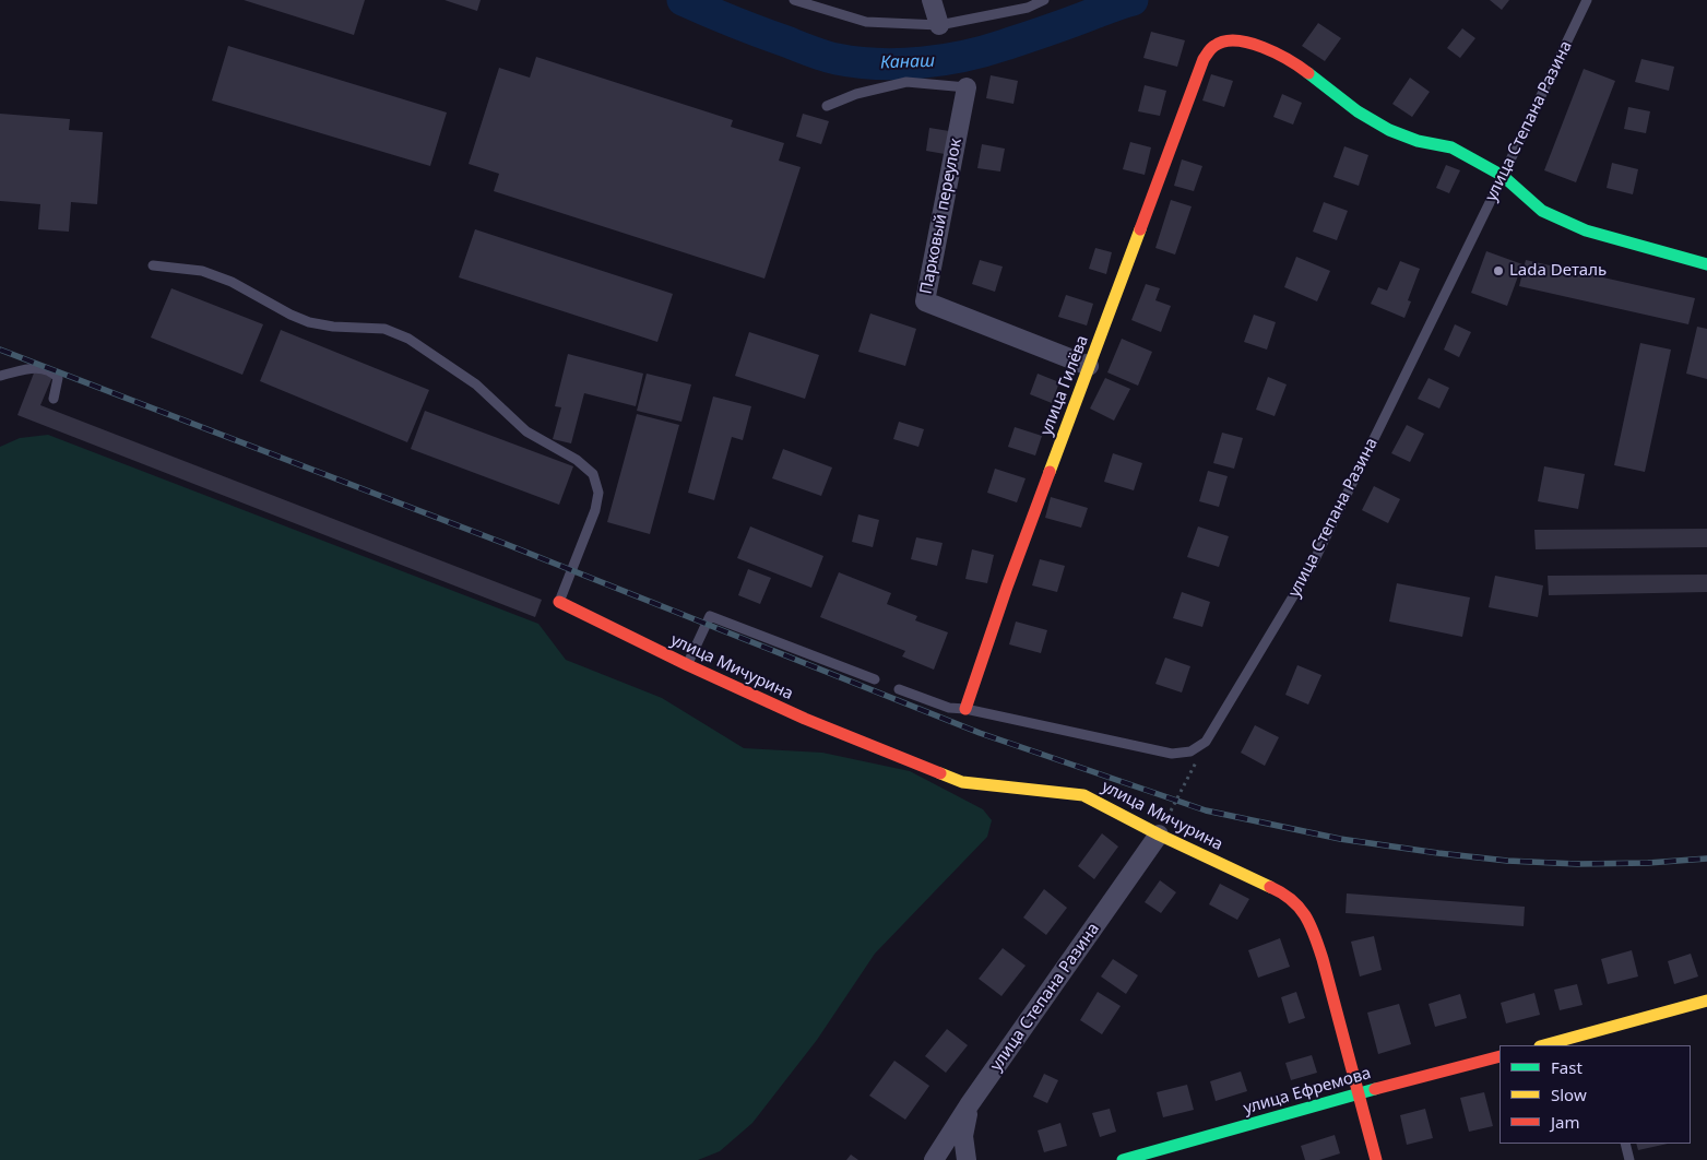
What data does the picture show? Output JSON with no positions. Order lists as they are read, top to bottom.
{
  "streets": {
    "street": [
      "улица Степана Разина",
      "Парковый переулок",
      "улица Гилёва",
      "улица Мичурина",
      "улица Ефремова"
    ]
  },
  "crossings": [
    ["улица Степана Разина", "улица Гилёва"],
    ["улица Степана Разина", "улица Мичурина"],
    ["Парковый переулок", "улица Гилёва"],
    ["улица Мичурина", "улица Ефремова"]
  ],
  "water": ["Канаш"],
  "places": ["Lada Dеталь"],
  "legend": ["Fast", "Slow", "Jam"]
}
